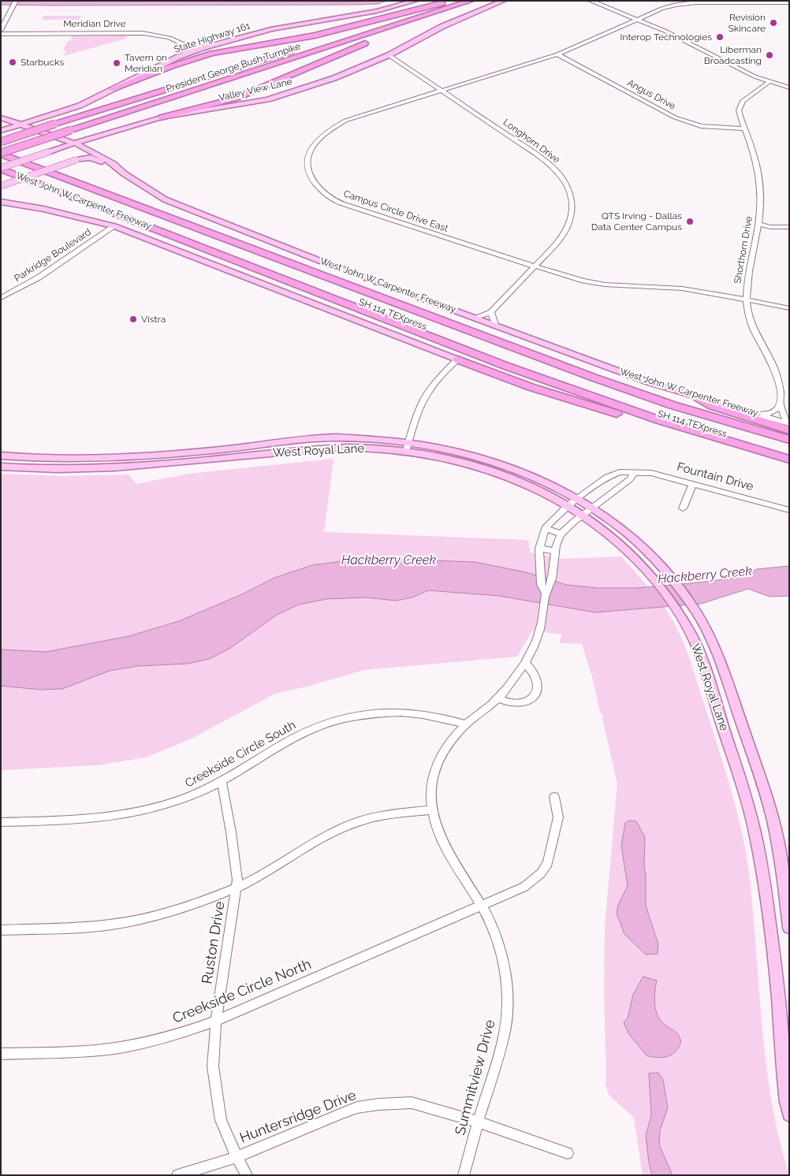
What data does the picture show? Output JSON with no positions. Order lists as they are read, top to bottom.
{
  "streets": {
    "highway": ["President George Bush Turnpike", "West John W Carpenter Freeway", "SH 114 TEXpress"],
    "main road": ["State Highway 161", "Valley View Lane", "West Royal Lane"],
    "street": [
      "Meridian Drive",
      "Angus Drive",
      "Longhorn Drive",
      "Campus Circle Drive East",
      "Shorthorn Drive",
      "Parkridge Boulevard",
      "Fountain Drive",
      "Creekside Circle South",
      "Ruston Drive",
      "Creekside Circle North",
      "Summitview Drive",
      "Huntersridge Drive"
    ]
  },
  "crossings": [
    ["Meridian Drive", "State Highway 161"],
    ["State Highway 161", "West John W Carpenter Freeway"],
    ["President George Bush Turnpike", "West John W Carpenter Freeway"],
    ["Valley View Lane", "Longhorn Drive"],
    ["Valley View Lane", "West John W Carpenter Freeway"],
    ["Angus Drive", "Campus Circle Drive East"],
    ["Angus Drive", "Shorthorn Drive"],
    ["Longhorn Drive", "West John W Carpenter Freeway"],
    ["Longhorn Drive", "Campus Circle Drive East"],
    ["West John W Carpenter Freeway", "Parkridge Boulevard"],
    ["Campus Circle Drive East", "Shorthorn Drive"],
    ["West Royal Lane", "Fountain Drive"],
    ["West Royal Lane", "Summitview Drive"],
    ["Fountain Drive", "Summitview Drive"],
    ["Creekside Circle South", "Ruston Drive"],
    ["Creekside Circle South", "Summitview Drive"],
    ["Ruston Drive", "Creekside Circle North"],
    ["Ruston Drive", "Huntersridge Drive"],
    ["Creekside Circle North", "Summitview Drive"],
    ["Summitview Drive", "Huntersridge Drive"]
  ],
  "water": ["Hackberry Creek"],
  "places": [
    "Revision Skincare",
    "Interop Technologies",
    "Liberman Broadcasting",
    "Starbucks",
    "Tavern on Meridian",
    "QTS Irving - Dallas Data Center Campus",
    "Vistra"
  ]
}
